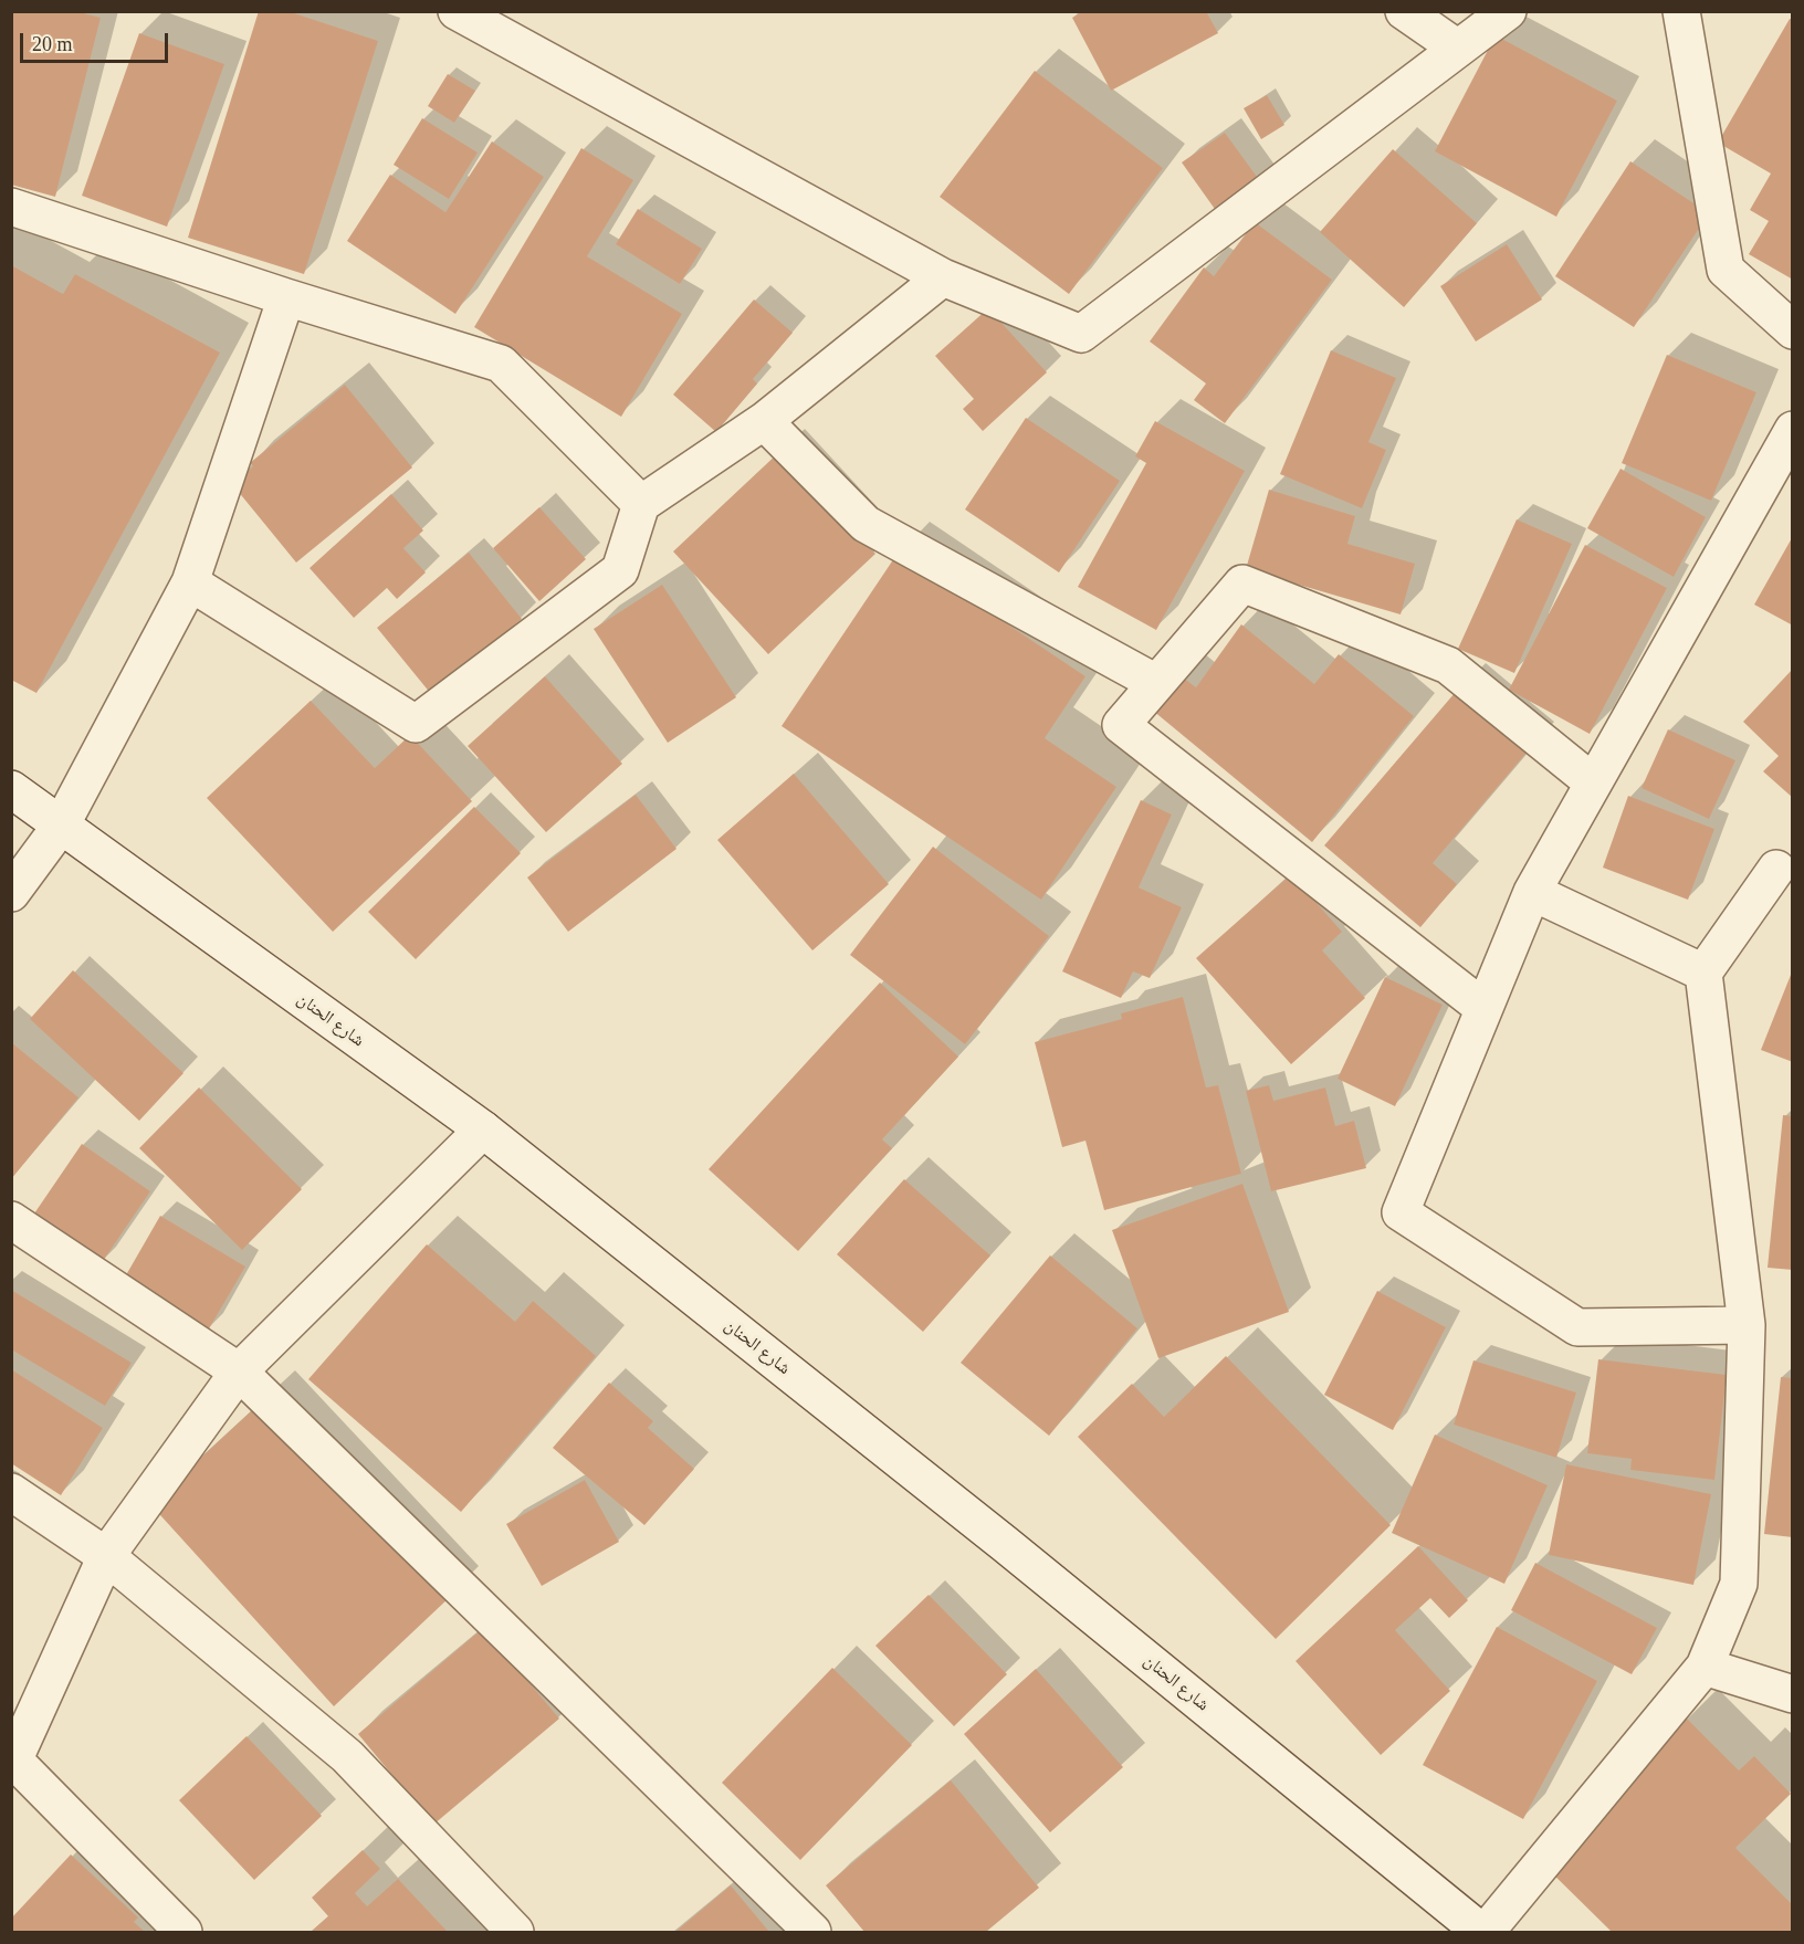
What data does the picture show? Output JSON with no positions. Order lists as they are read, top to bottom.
{
  "streets": {
    "street": ["شارع الحنان"]
  },
  "scale_bar": "20 m"
}
